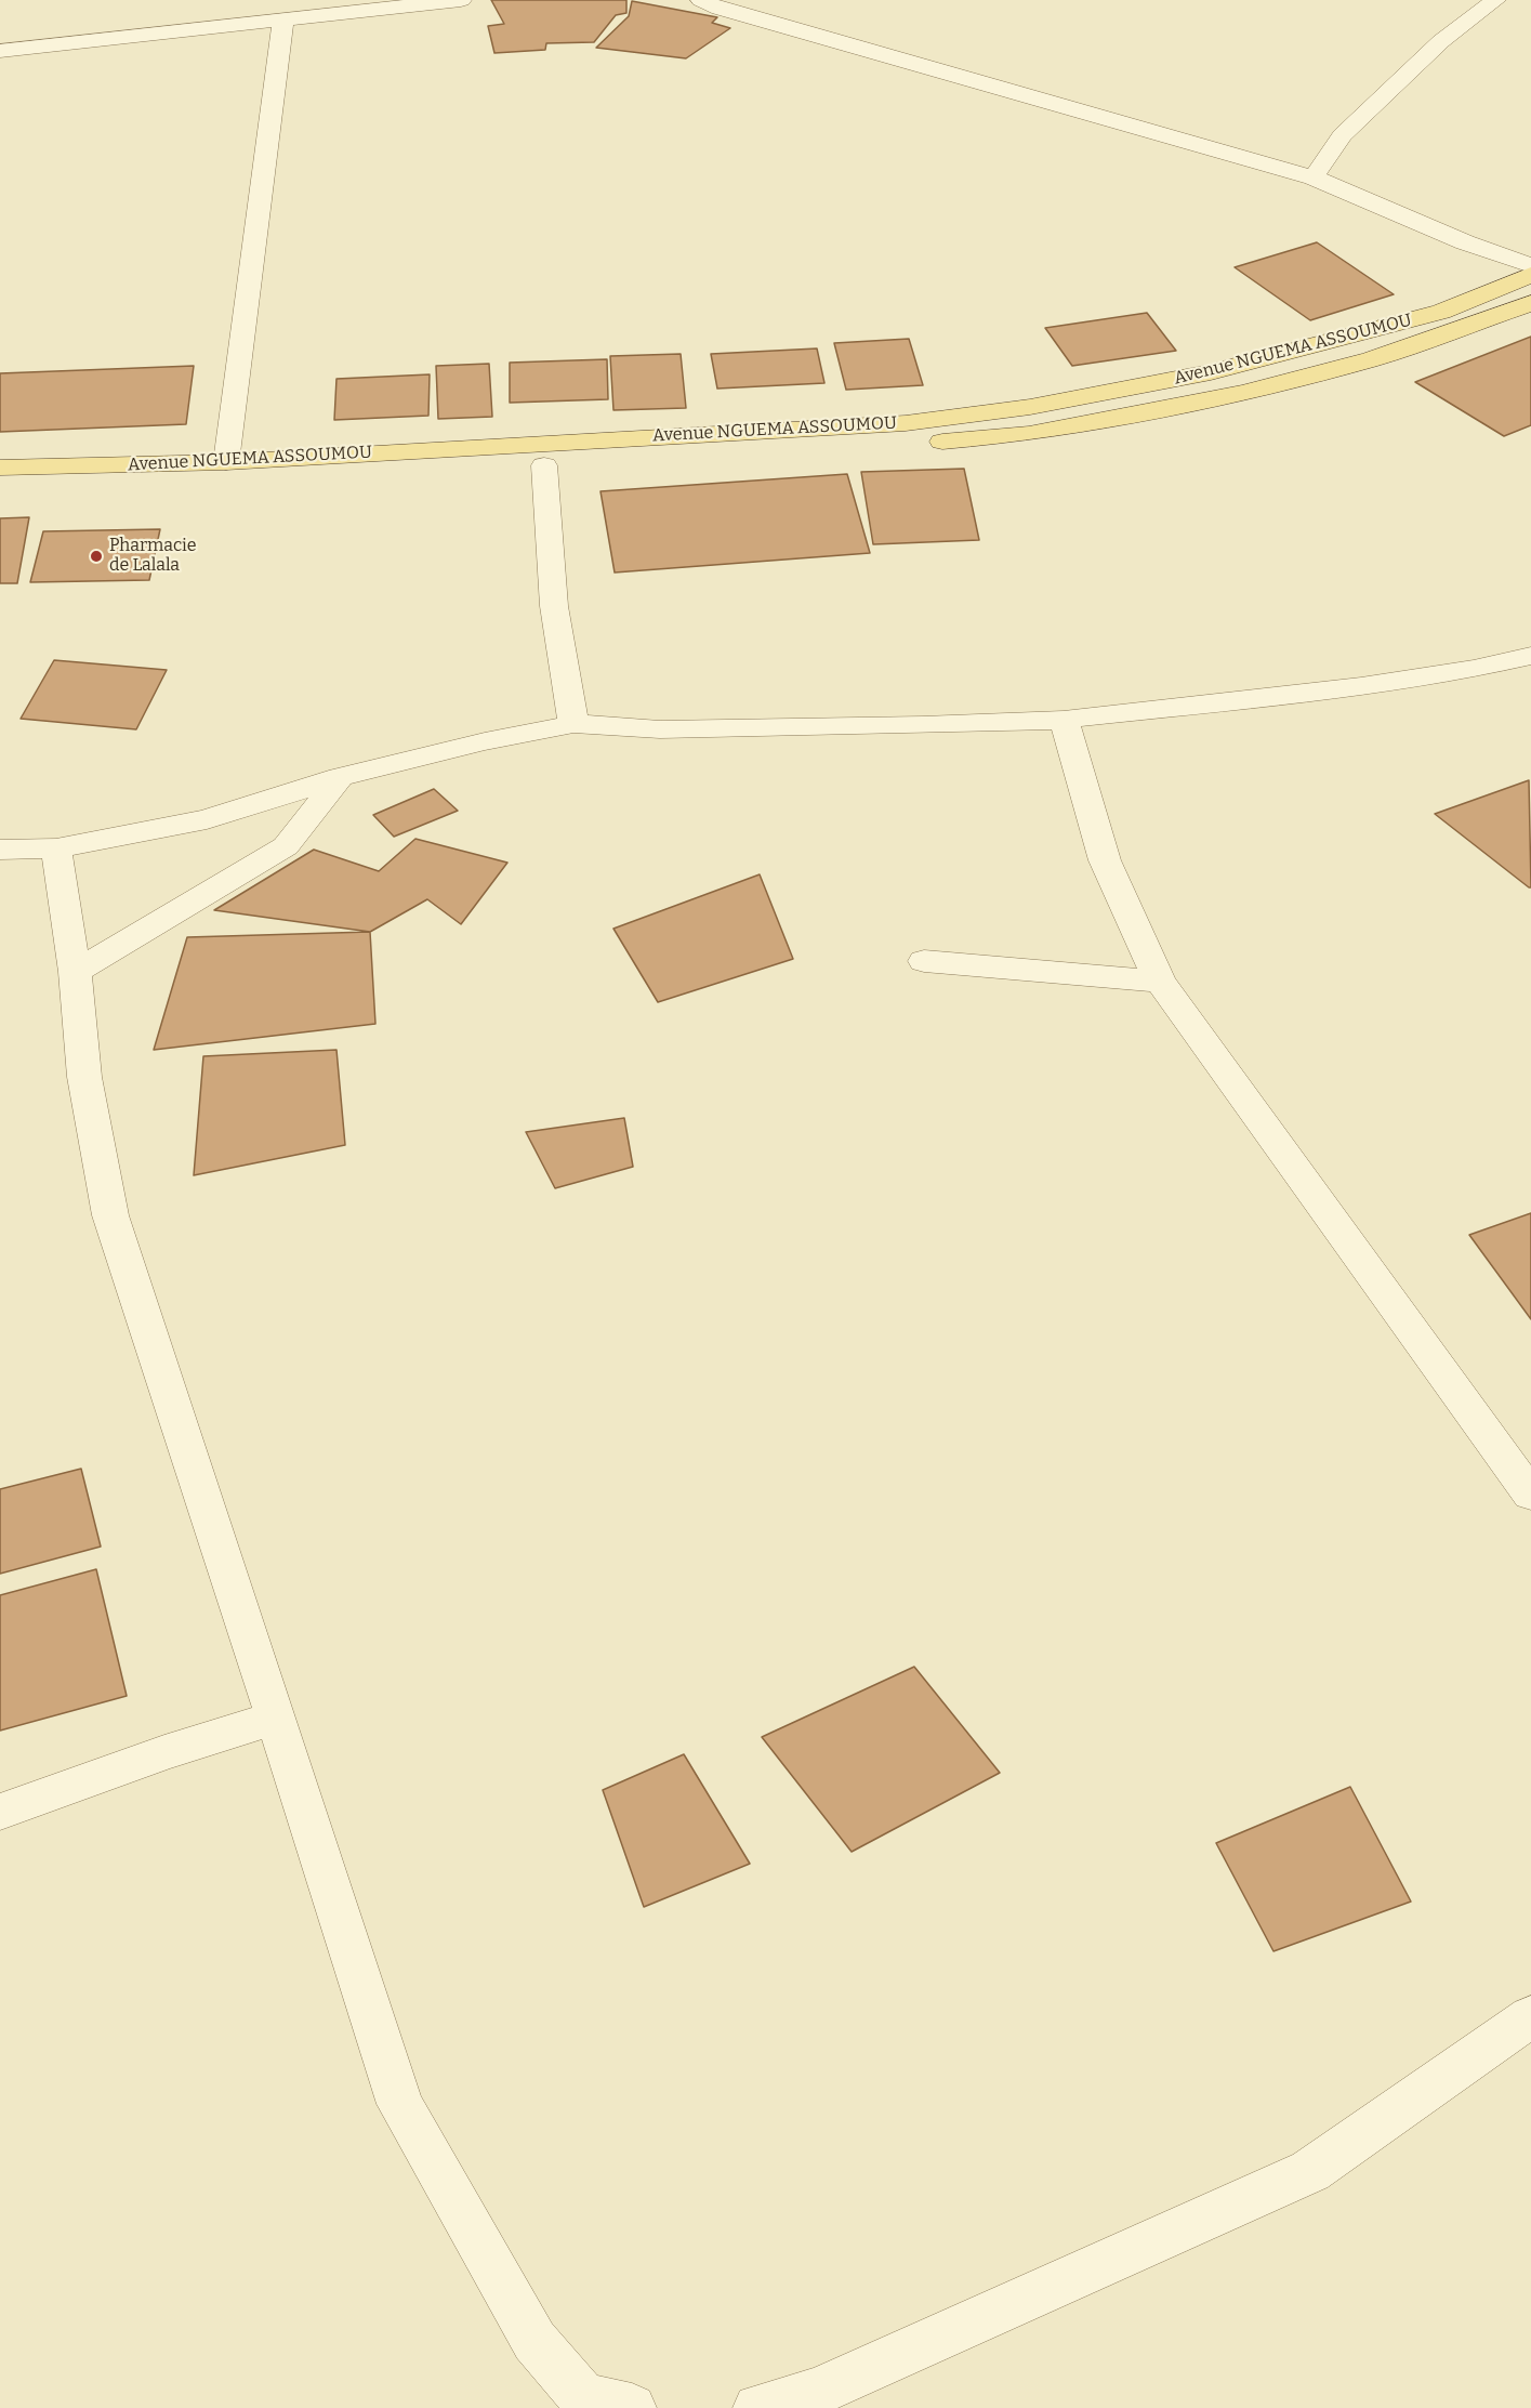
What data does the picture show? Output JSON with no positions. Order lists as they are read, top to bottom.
{
  "streets": {
    "main road": ["Avenue NGUEMA ASSOUMOU"]
  },
  "places": ["Pharmacie de Lalala"]
}
